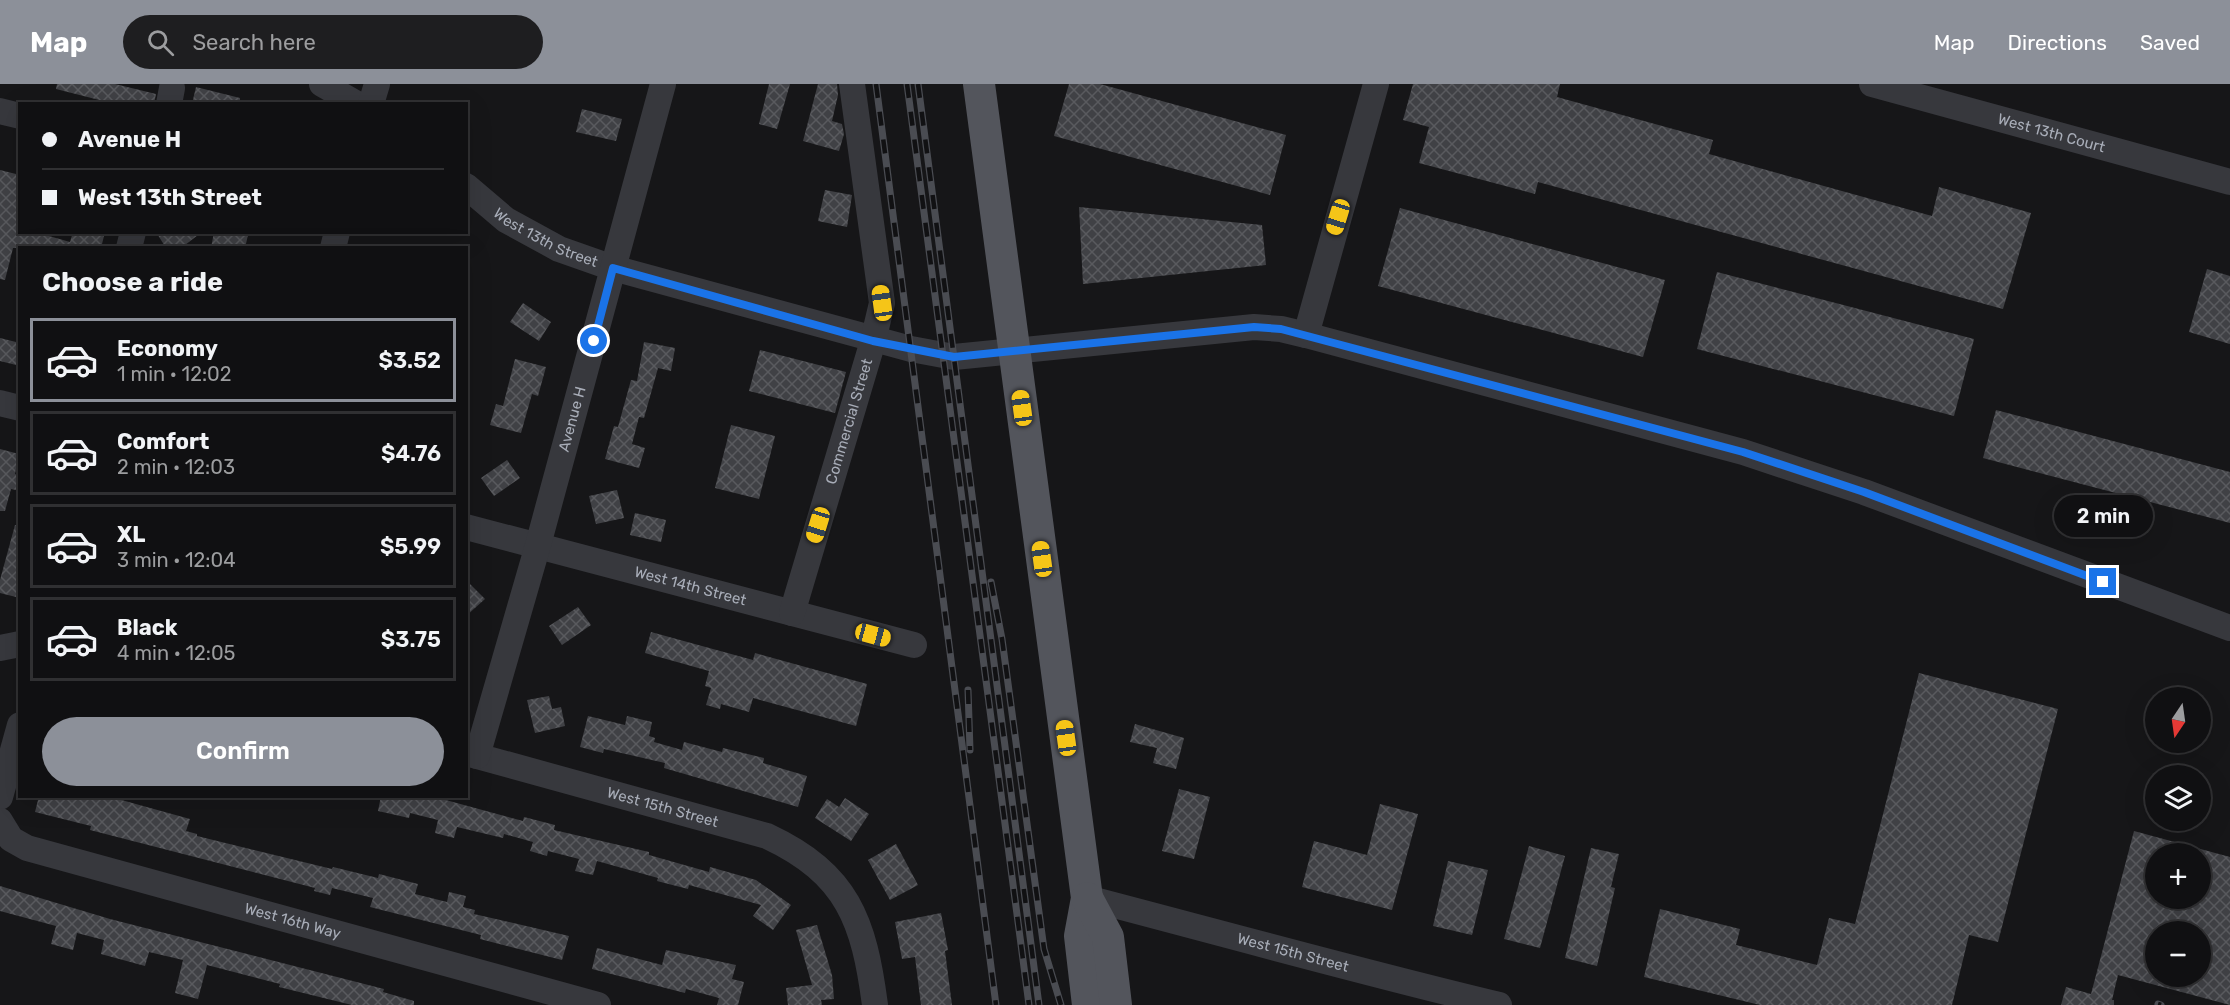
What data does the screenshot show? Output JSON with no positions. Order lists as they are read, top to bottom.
{
  "streets": {
    "street": [
      "West 13th Court",
      "West 13th Street",
      "Avenue H",
      "Commercial Street",
      "West 14th Street",
      "West 15th Street",
      "West 16th Way"
    ]
  },
  "crossings": [
    ["West 13th Street", "Avenue H"],
    ["West 13th Street", "Commercial Street"],
    ["Avenue H", "West 14th Street"],
    ["Avenue H", "West 15th Street"],
    ["Commercial Street", "West 14th Street"]
  ],
  "north": "bottom",
  "page": {
    "header": "Map",
    "search": "Search here",
    "nav": ["Map", "Directions", "Saved"],
    "banner": ["Avenue H", "West 13th Street"],
    "heading": "Choose a ride",
    "list": [
      {
        "name": "Economy",
        "note": "1 min · 12:02",
        "value": "$3.52"
      },
      {
        "name": "Comfort",
        "note": "2 min · 12:03",
        "value": "$4.76"
      },
      {
        "name": "XL",
        "note": "3 min · 12:04",
        "value": "$5.99"
      },
      {
        "name": "Black",
        "note": "4 min · 12:05",
        "value": "$3.75"
      }
    ],
    "bubble": "2 min",
    "map_buttons": ["+", "−"],
    "buttons": "Confirm"
  }
}
